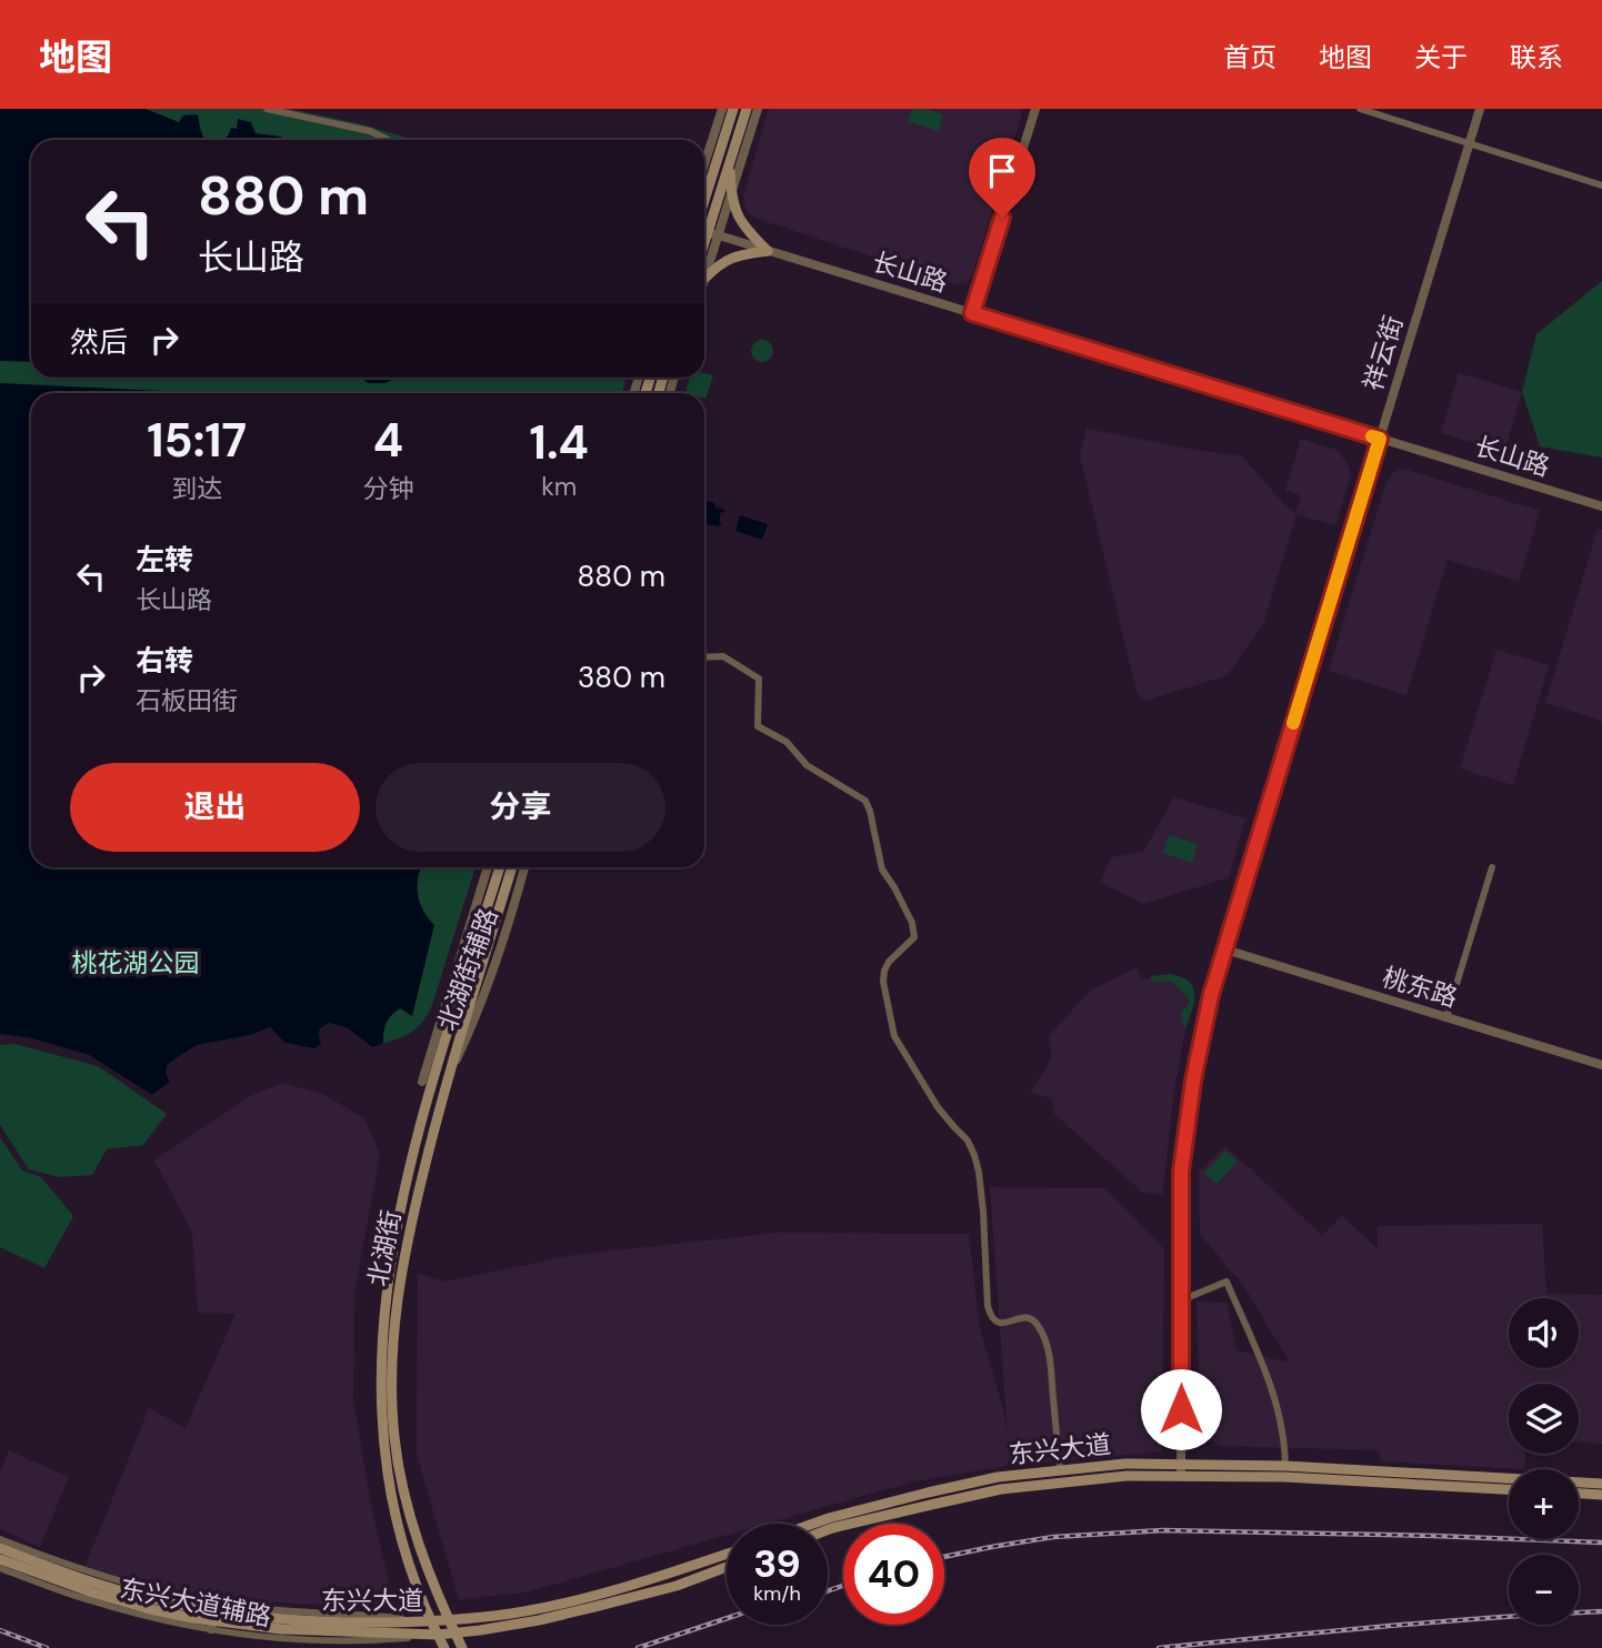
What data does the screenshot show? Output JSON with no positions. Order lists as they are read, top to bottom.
{
  "streets": {
    "main road": ["北湖街", "东兴大道"],
    "street": [
      "长山路",
      "祥云街",
      "北湖街辅路",
      "桃东路",
      "东兴大道辅路"
    ]
  },
  "crossings": [
    ["长山路", "祥云街"],
    ["祥云街", "桃东路"],
    ["祥云街", "东兴大道"],
    ["北湖街辅路", "北湖街"],
    ["北湖街", "东兴大道"],
    ["北湖街", "东兴大道辅路"],
    ["东兴大道", "东兴大道辅路"]
  ],
  "parks": ["桃花湖公园"],
  "page": {
    "header": "地图",
    "nav": [
      "首页",
      "地图",
      "关于",
      "联系"
    ],
    "turn": ["880 m", "长山路"],
    "then": "然后",
    "eta": [
      "15:17",
      "到达",
      "4",
      "分钟",
      "1.4",
      "km"
    ],
    "list": [
      {
        "name": "左转",
        "note": "长山路",
        "value": "880 m"
      },
      {
        "name": "右转",
        "note": "石板田街",
        "value": "380 m"
      }
    ],
    "buttons": ["退出", "分享"],
    "map_buttons": ["+", "−"],
    "speed": "39 km/h",
    "limit": "40"
  }
}
